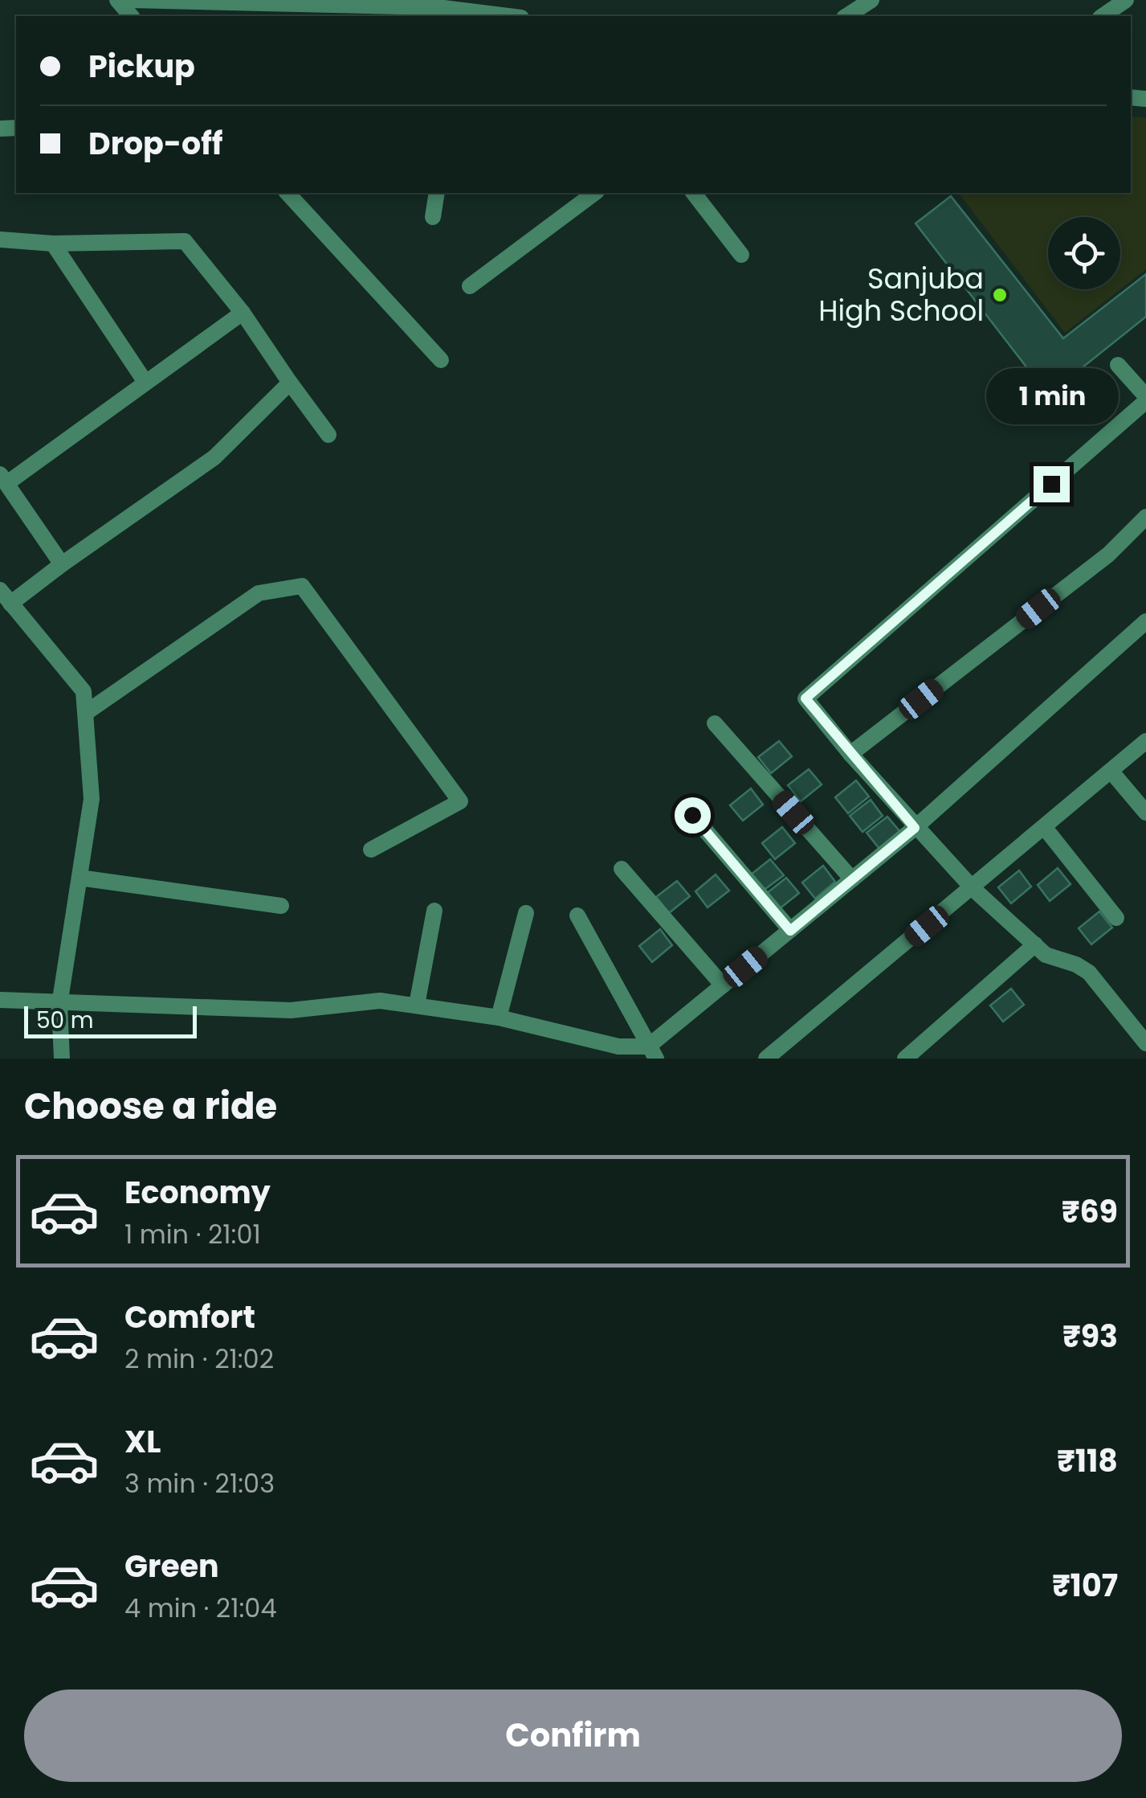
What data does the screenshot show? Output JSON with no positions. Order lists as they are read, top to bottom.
{
  "places": ["Sanjuba High School"],
  "scale_bar": "50 m",
  "page": {
    "banner": ["Pickup", "Drop-off"],
    "bubble": "1 min",
    "scale": "50 m",
    "heading": "Choose a ride",
    "list": [
      {
        "name": "Economy",
        "note": "1 min · 21:01",
        "value": "₹69"
      },
      {
        "name": "Comfort",
        "note": "2 min · 21:02",
        "value": "₹93"
      },
      {
        "name": "XL",
        "note": "3 min · 21:03",
        "value": "₹118"
      },
      {
        "name": "Green",
        "note": "4 min · 21:04",
        "value": "₹107"
      }
    ],
    "buttons": "Confirm"
  }
}
